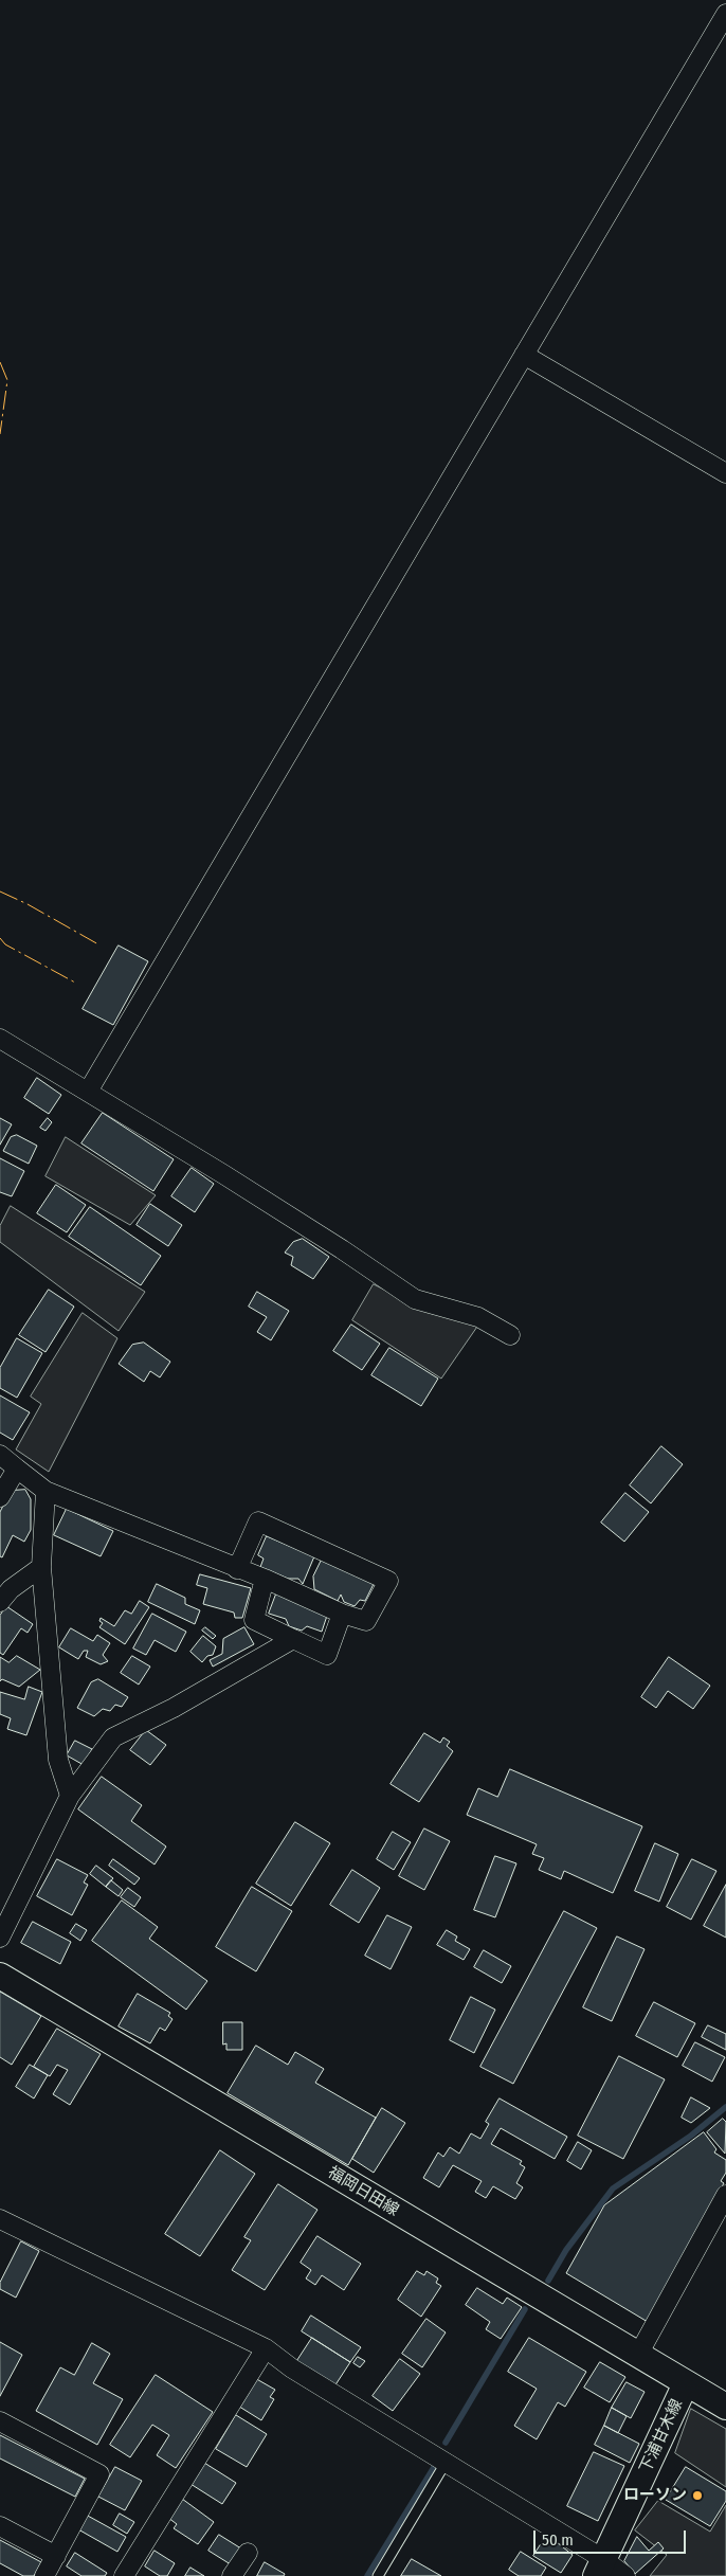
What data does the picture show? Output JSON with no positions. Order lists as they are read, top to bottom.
{
  "streets": {
    "main road": ["福岡日田線", "下浦甘木線"]
  },
  "crossings": [
    ["福岡日田線", "下浦甘木線"]
  ],
  "places": ["ローソン"],
  "scale_bar": "50 m"
}
